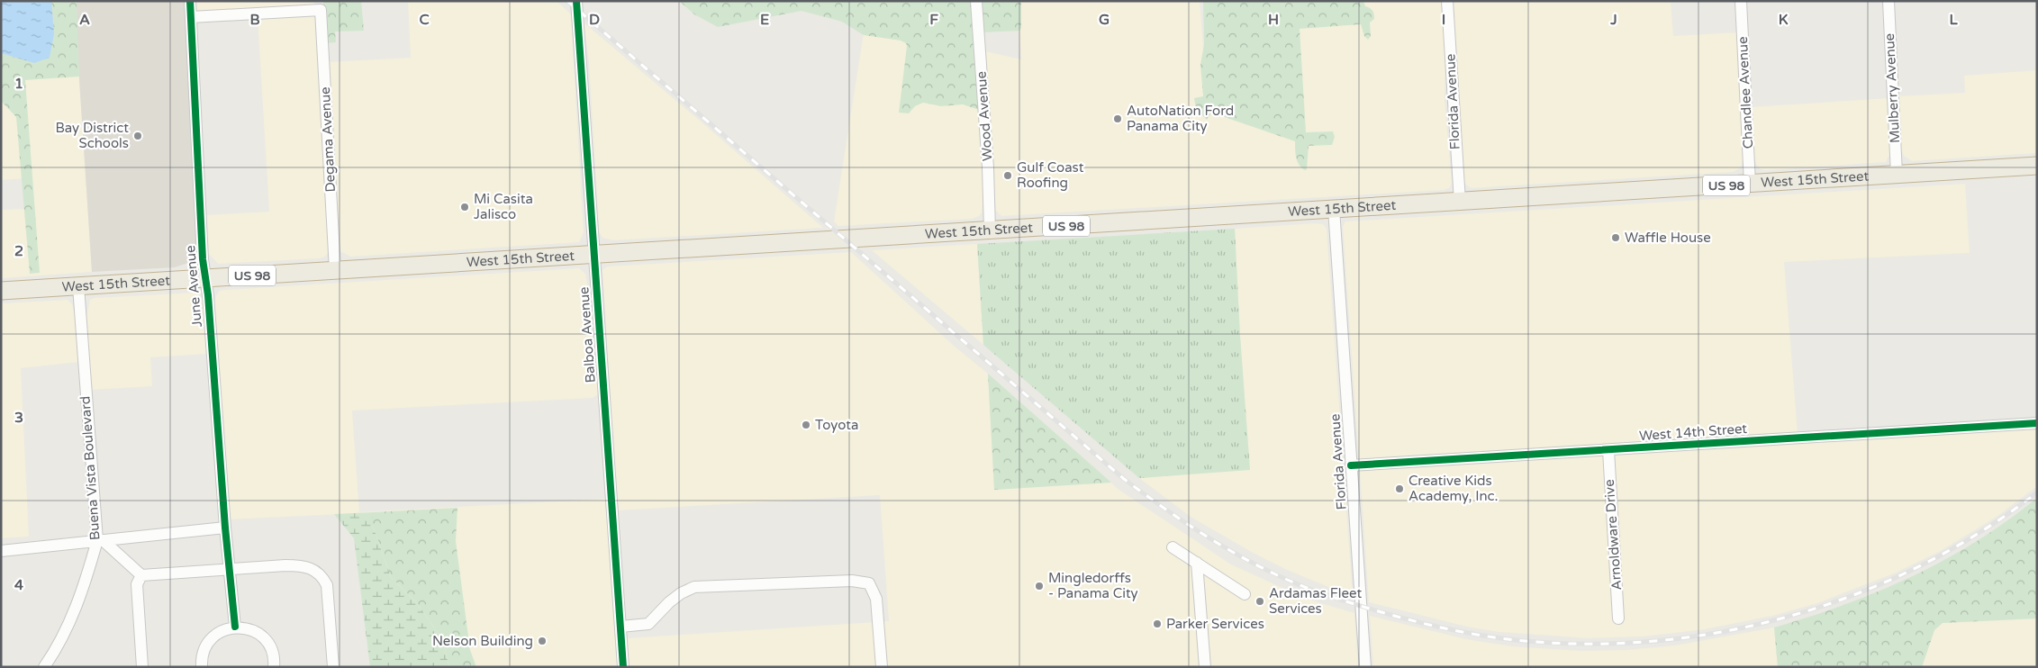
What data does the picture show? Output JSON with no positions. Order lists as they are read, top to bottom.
{
  "streets": {
    "highway": ["West 15th Street", "US 98"],
    "street": [
      "Mulberry Avenue",
      "Chandlee Avenue",
      "Florida Avenue",
      "Wood Avenue",
      "Degama Avenue",
      "June Avenue",
      "Balboa Avenue",
      "West 14th Street",
      "Buena Vista Boulevard",
      "Arnoldware Drive"
    ]
  },
  "crossings": [
    ["Mulberry Avenue", "West 15th Street"],
    ["Chandlee Avenue", "West 15th Street"],
    ["Florida Avenue", "West 15th Street"],
    ["Florida Avenue", "West 14th Street"],
    ["Wood Avenue", "West 15th Street"],
    ["Degama Avenue", "West 15th Street"],
    ["Degama Avenue", "June Avenue"],
    ["West 15th Street", "June Avenue"],
    ["West 15th Street", "Balboa Avenue"],
    ["West 15th Street", "Buena Vista Boulevard"],
    ["West 14th Street", "Arnoldware Drive"]
  ],
  "places": [
    "AutoNation Ford Panama City",
    "Bay District Schools",
    "Gulf Coast Roofing",
    "Mi Casita Jalisco",
    "Waffle House",
    "Toyota",
    "Creative Kids Academy, Inc.",
    "Mingledorffs - Panama City",
    "Ardamas Fleet Services",
    "Parker Services",
    "Nelson Building"
  ],
  "grid": {
    "columns": [
      "A",
      "B",
      "C",
      "D",
      "E",
      "F",
      "G",
      "H",
      "I",
      "J",
      "K",
      "L"
    ],
    "rows": [
      "1",
      "2",
      "3",
      "4"
    ]
  }
}
